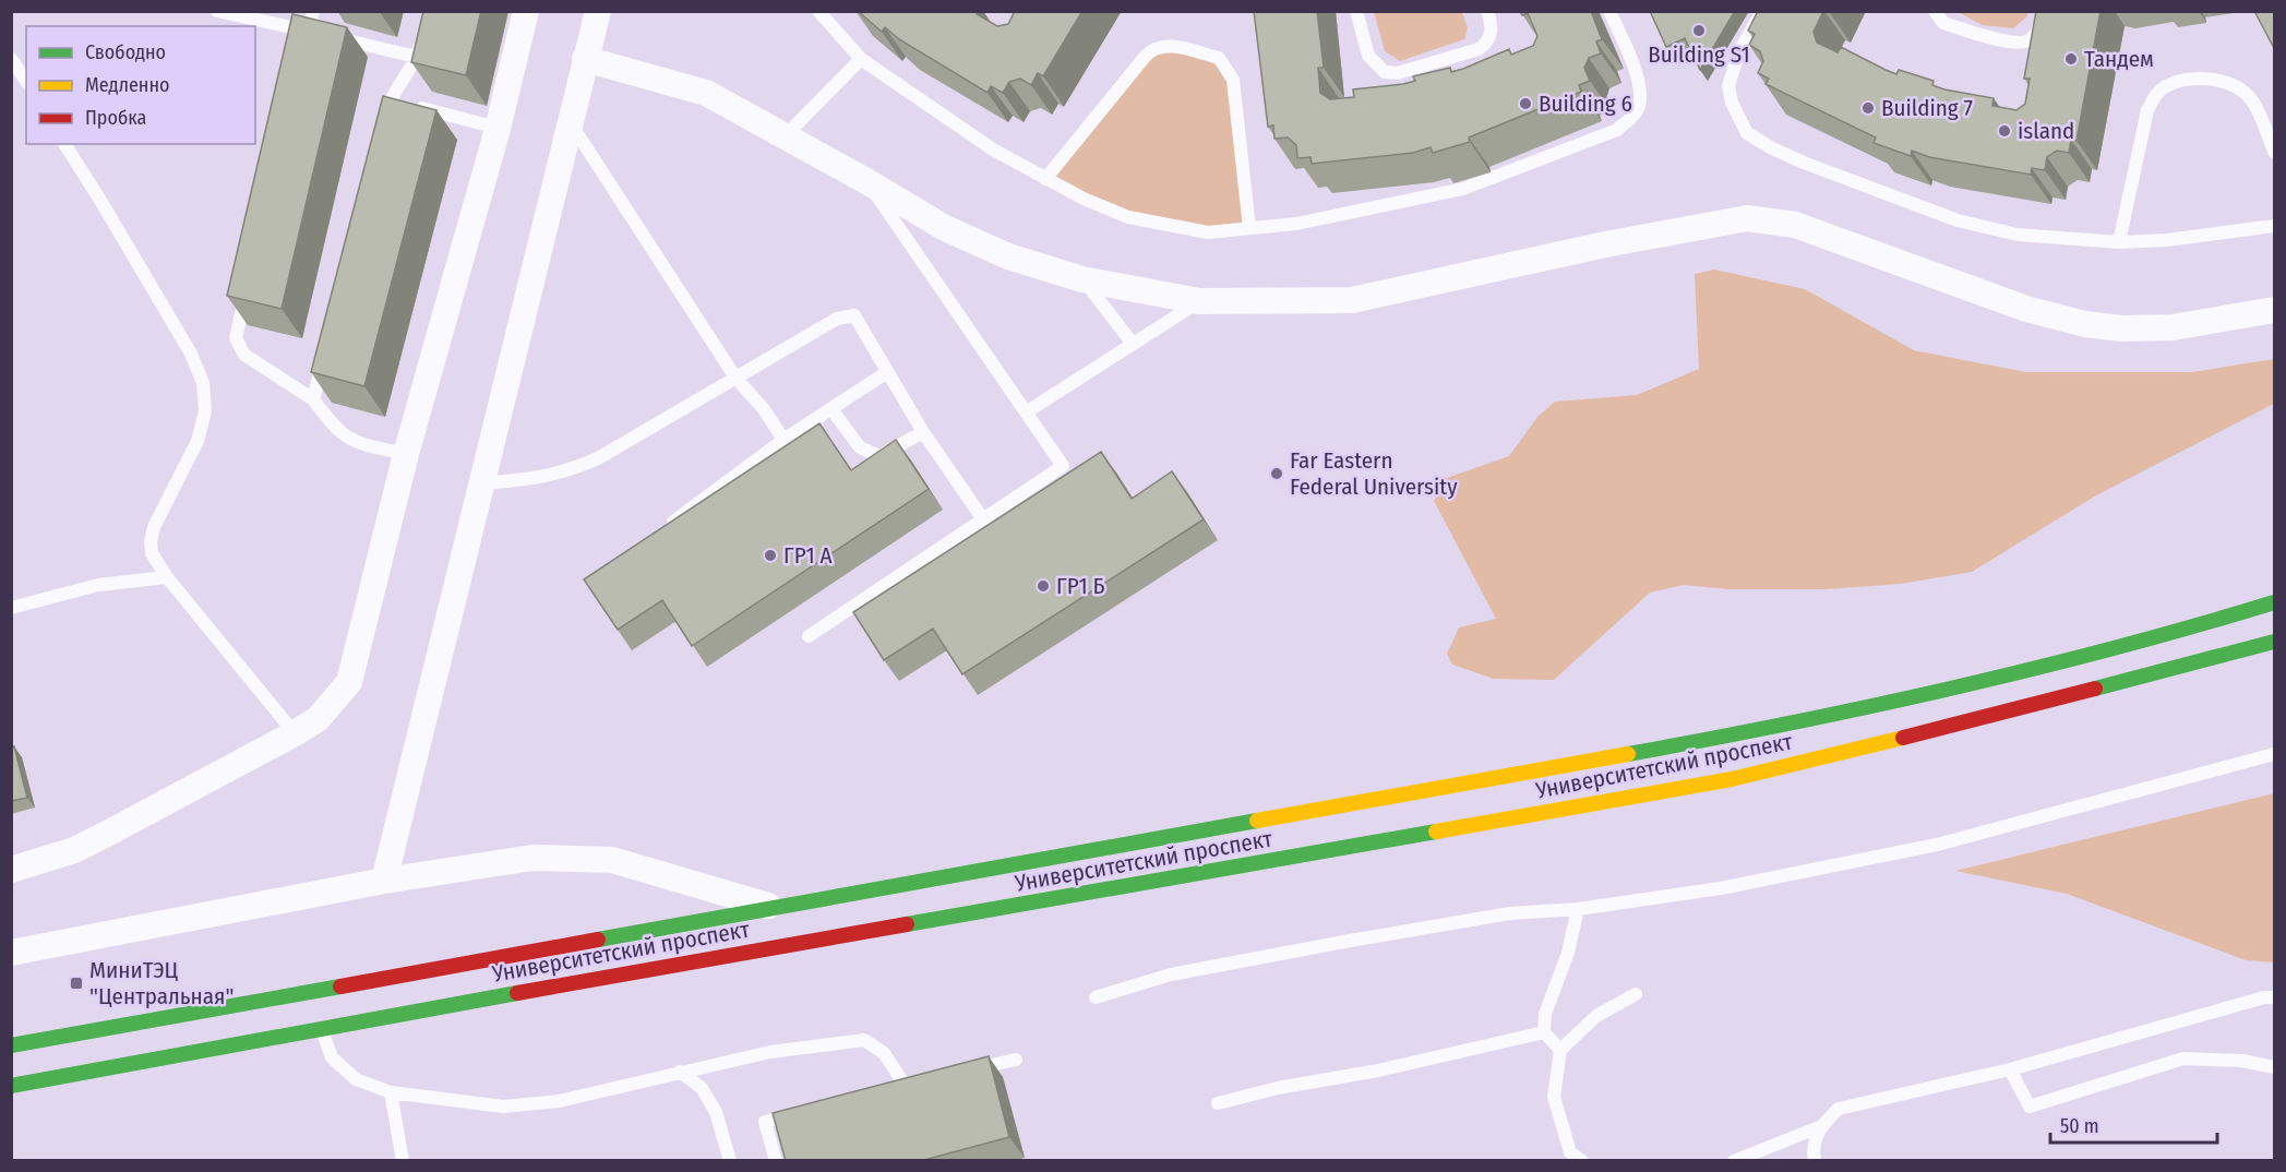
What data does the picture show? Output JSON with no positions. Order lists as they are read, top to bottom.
{
  "streets": {
    "main road": ["Университетский проспект"]
  },
  "places": {
    "other": [
      "Building S1",
      "Тандем",
      "Building 6",
      "Building 7",
      "island",
      "Far Eastern Federal University",
      "ГР1 А",
      "ГР1 Б"
    ],
    "transit": ["МиниТЭЦ \"Центральная\""]
  },
  "legend": ["Свободно", "Медленно", "Пробка"],
  "scale_bar": "50 m"
}
